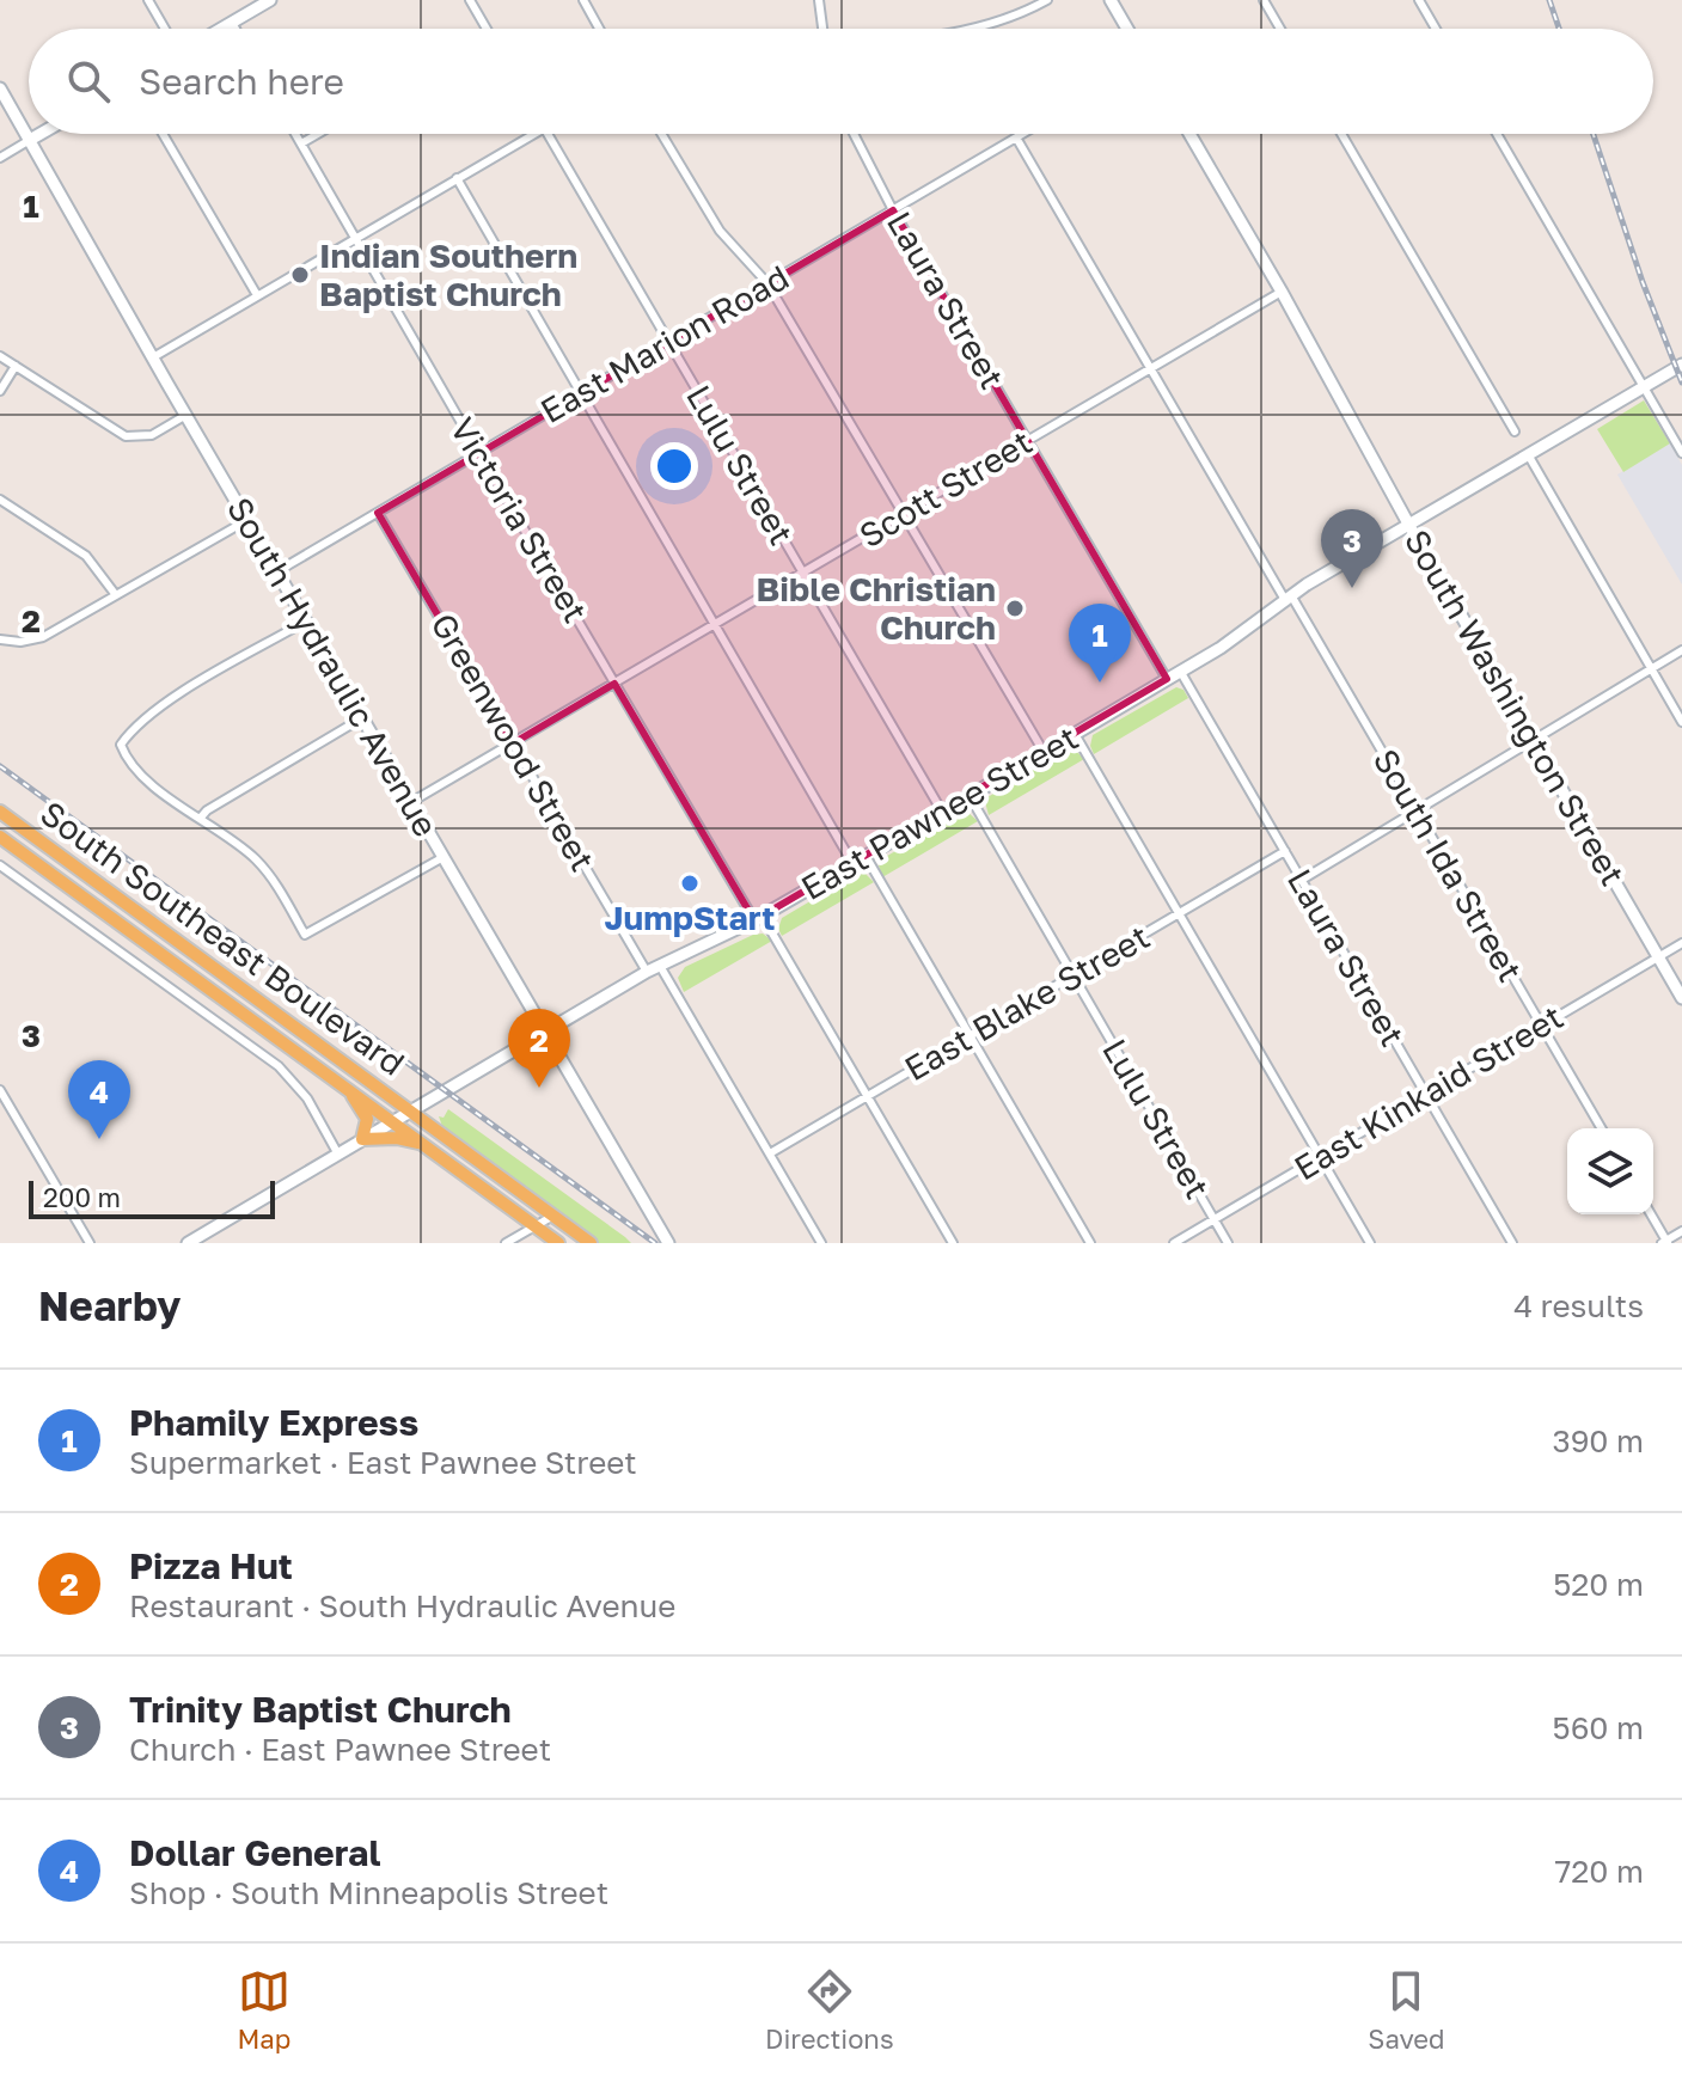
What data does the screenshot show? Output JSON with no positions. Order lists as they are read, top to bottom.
{
  "streets": {
    "main road": ["South Southeast Boulevard"],
    "street": [
      "Laura Street",
      "East Marion Road",
      "Lulu Street",
      "Scott Street",
      "Victoria Street",
      "South Hydraulic Avenue",
      "South Washington Street",
      "Greenwood Street",
      "East Pawnee Street",
      "South Ida Street",
      "East Blake Street",
      "East Kinkaid Street"
    ]
  },
  "crossings": [
    ["Laura Street", "East Marion Road"],
    ["Laura Street", "Scott Street"],
    ["Laura Street", "East Pawnee Street"],
    ["Laura Street", "East Blake Street"],
    ["Laura Street", "East Kinkaid Street"],
    ["East Marion Road", "Lulu Street"],
    ["East Marion Road", "Victoria Street"],
    ["East Marion Road", "South Hydraulic Avenue"],
    ["East Marion Road", "Greenwood Street"],
    ["East Marion Road", "South Ida Street"],
    ["Lulu Street", "Scott Street"],
    ["Lulu Street", "East Pawnee Street"],
    ["Lulu Street", "East Blake Street"],
    ["Lulu Street", "East Kinkaid Street"],
    ["Scott Street", "Victoria Street"],
    ["Scott Street", "South Hydraulic Avenue"],
    ["Scott Street", "South Washington Street"],
    ["Scott Street", "Greenwood Street"],
    ["Scott Street", "South Ida Street"],
    ["Victoria Street", "East Pawnee Street"],
    ["Victoria Street", "East Blake Street"],
    ["South Hydraulic Avenue", "East Pawnee Street"],
    ["South Washington Street", "East Pawnee Street"],
    ["South Washington Street", "East Kinkaid Street"],
    ["Greenwood Street", "East Pawnee Street"],
    ["East Pawnee Street", "South Ida Street"],
    ["East Pawnee Street", "South Southeast Boulevard"],
    ["South Ida Street", "East Kinkaid Street"]
  ],
  "places": ["Indian Southern Baptist Church", "Bible Christian Church", "JumpStart"],
  "scale_bar": "200 m",
  "page": {
    "search": "Search here",
    "pins": [
      "3",
      "1",
      "2",
      "4"
    ],
    "scale": "200 m",
    "heading": ["Nearby", "4 results"],
    "list": [
      {
        "mark": "1",
        "name": "Phamily Express",
        "note": "Supermarket · East Pawnee Street",
        "value": "390 m"
      },
      {
        "mark": "2",
        "name": "Pizza Hut",
        "note": "Restaurant · South Hydraulic Avenue",
        "value": "520 m"
      },
      {
        "mark": "3",
        "name": "Trinity Baptist Church",
        "note": "Church · East Pawnee Street",
        "value": "560 m"
      },
      {
        "mark": "4",
        "name": "Dollar General",
        "note": "Shop · South Minneapolis Street",
        "value": "720 m"
      }
    ],
    "nav": ["Map", "Directions", "Saved"]
  },
  "grid": {
    "rows": ["1", "2", "3"]
  }
}
